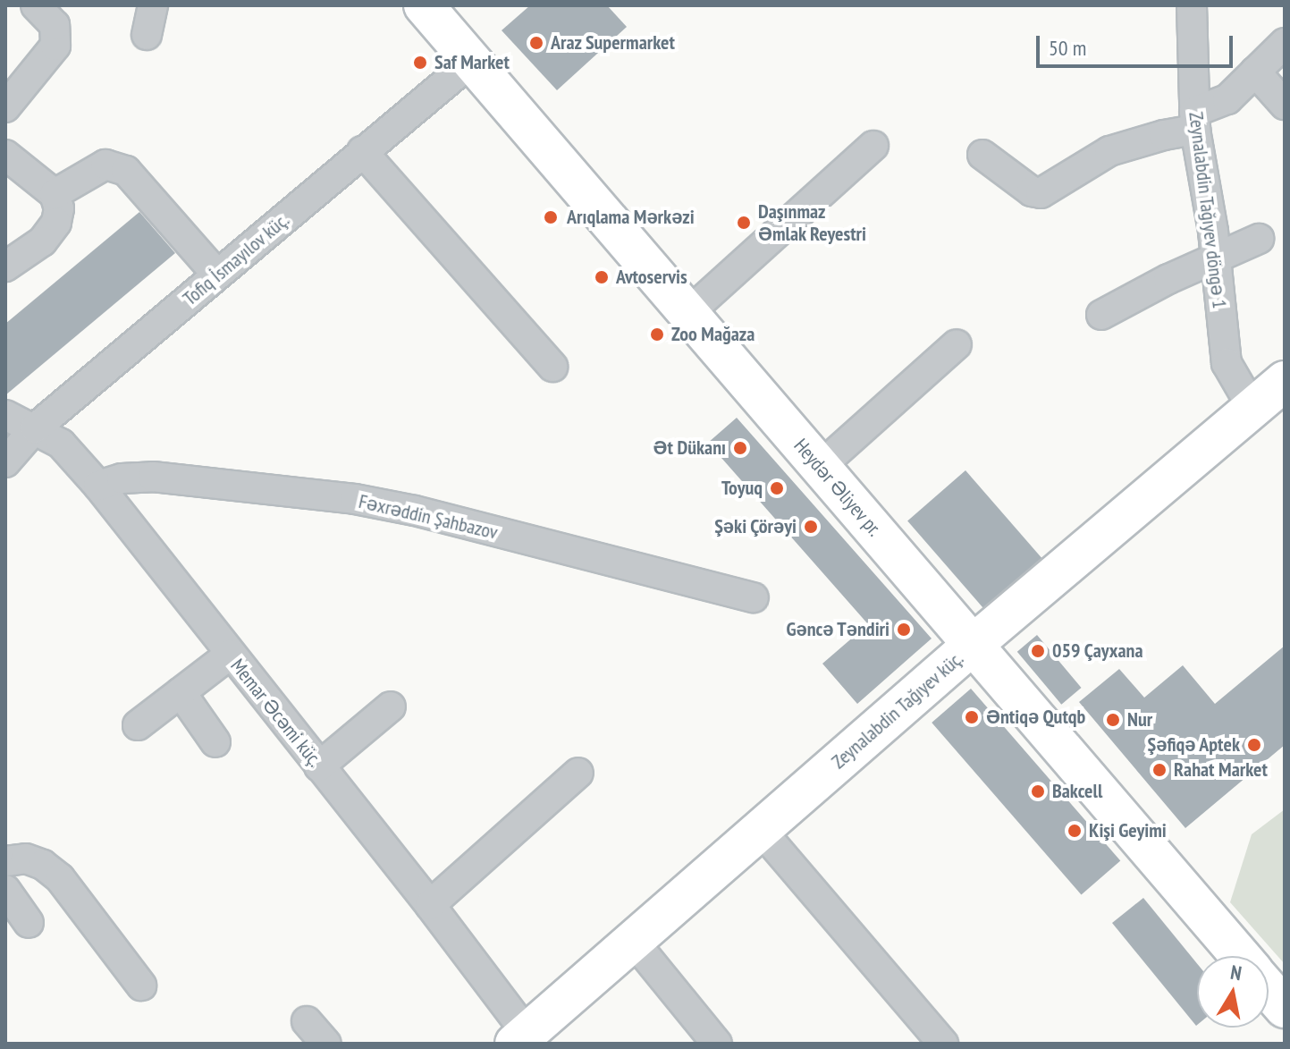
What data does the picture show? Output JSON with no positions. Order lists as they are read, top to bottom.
{
  "streets": {
    "main road": ["Heydər Əliyev pr.", "Zeynalabdin Tağıyev küç."],
    "street": [
      "Zeynalabdin Tağıyev döngə 1",
      "Tofiq İsmayılov küç.",
      "Fəxrəddin Şahbazov",
      "Memar Əcəmi küç."
    ]
  },
  "crossings": [
    ["Zeynalabdin Tağıyev döngə 1", "Zeynalabdin Tağıyev küç."],
    ["Tofiq İsmayılov küç.", "Heydər Əliyev pr."],
    ["Tofiq İsmayılov küç.", "Memar Əcəmi küç."],
    ["Heydər Əliyev pr.", "Zeynalabdin Tağıyev küç."],
    ["Fəxrəddin Şahbazov", "Memar Əcəmi küç."],
    ["Zeynalabdin Tağıyev küç.", "Memar Əcəmi küç."]
  ],
  "places": [
    "Araz Supermarket",
    "Saf Market",
    "Arıqlama Mərkəzi",
    "Daşınmaz Əmlak Reyestri",
    "Avtoservis",
    "Zoo Mağaza",
    "Ət Dükanı",
    "Toyuq",
    "Şəki Çörəyi",
    "Gəncə Təndiri",
    "059 Çayxana",
    "Əntiqə Qutqb",
    "Nur",
    "Şəfiqə Aptek",
    "Rahat Market",
    "Bakcell",
    "Kişi Geyimi"
  ],
  "scale_bar": "50 m",
  "north": "top"
}
